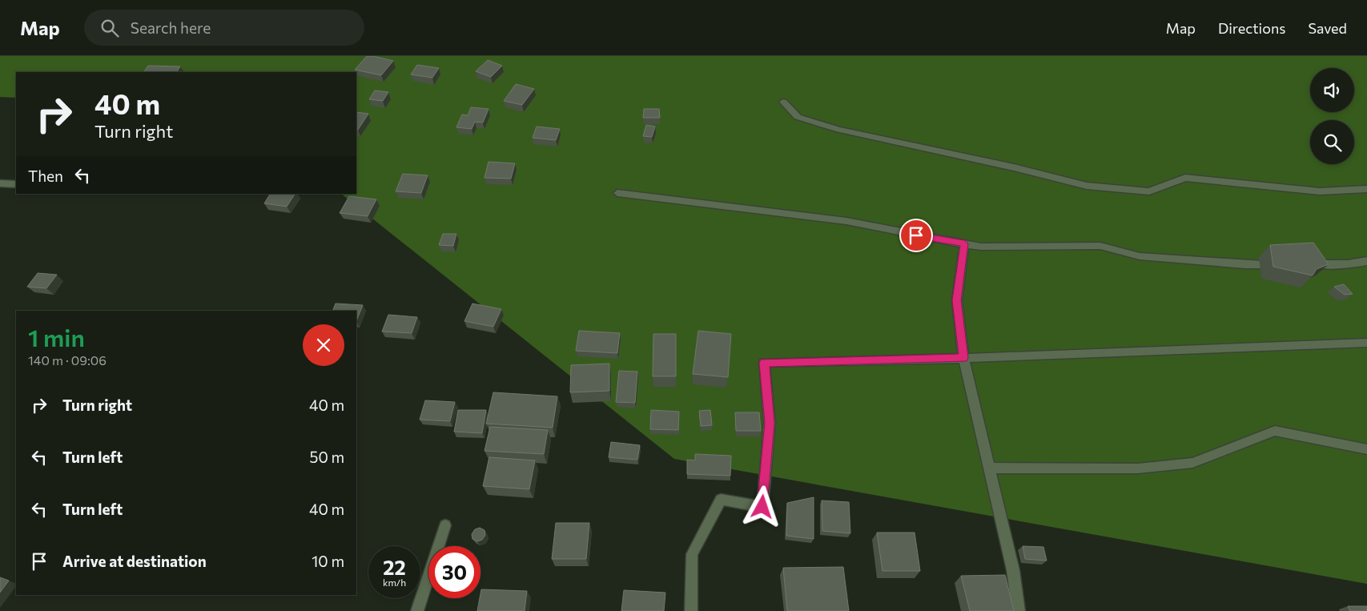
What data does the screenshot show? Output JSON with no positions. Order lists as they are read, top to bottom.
{
  "page": {
    "header": "Map",
    "search": "Search here",
    "nav": ["Map", "Directions", "Saved"],
    "turn": ["40 m", "Turn right"],
    "then": "Then",
    "heading": ["1 min", "140 m · 09:06"],
    "list": [
      {
        "name": "Turn right",
        "value": "40 m"
      },
      {
        "name": "Turn left",
        "value": "50 m"
      },
      {
        "name": "Turn left",
        "value": "40 m"
      },
      {
        "name": "Arrive at destination",
        "value": "10 m"
      }
    ],
    "speed": "22 km/h",
    "limit": "30"
  }
}
